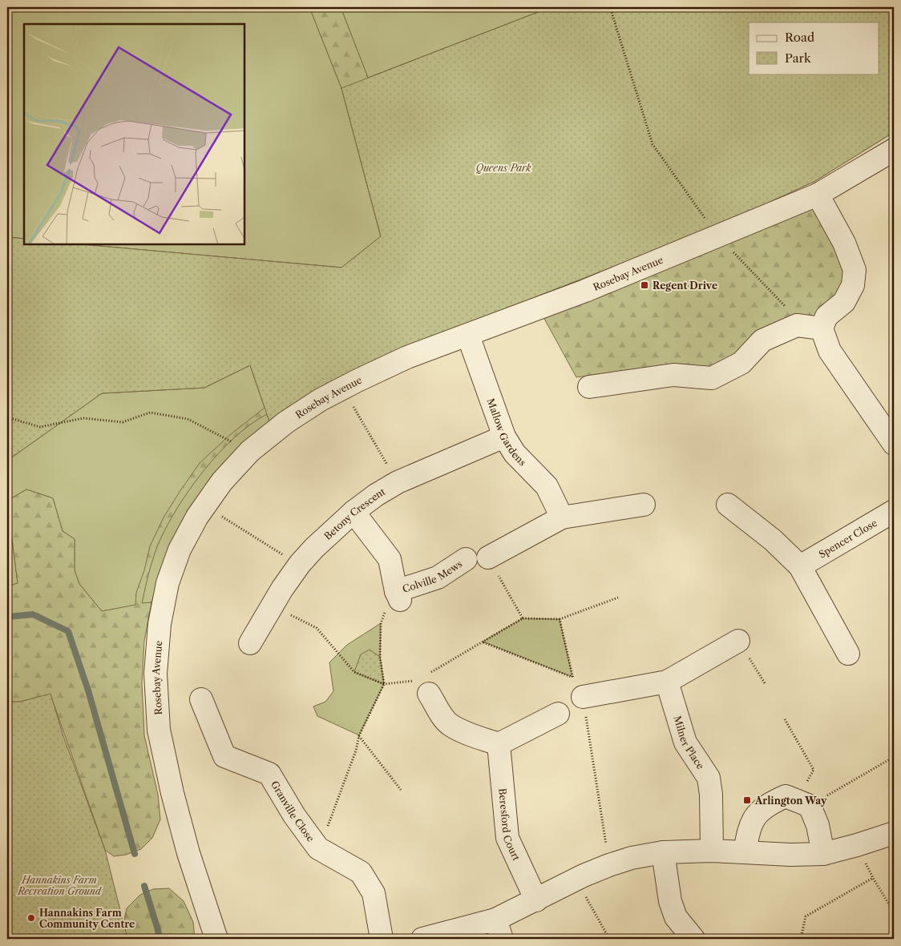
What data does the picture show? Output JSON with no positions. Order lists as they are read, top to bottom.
{
  "streets": {
    "street": [
      "Rosebay Avenue",
      "Mallow Gardens",
      "Betony Crescent",
      "Spencer Close",
      "Colville Mews",
      "Milner Place",
      "Granville Close",
      "Beresford Court"
    ]
  },
  "crossings": [
    ["Rosebay Avenue", "Mallow Gardens"],
    ["Mallow Gardens", "Betony Crescent"],
    ["Betony Crescent", "Colville Mews"]
  ],
  "parks": ["Queens Park", "Hannakins Farm Recreation Ground"],
  "places": {
    "transit": ["Regent Drive", "Arlington Way"],
    "other": ["Hannakins Farm Community Centre"]
  },
  "legend": ["Road", "Park"]
}
